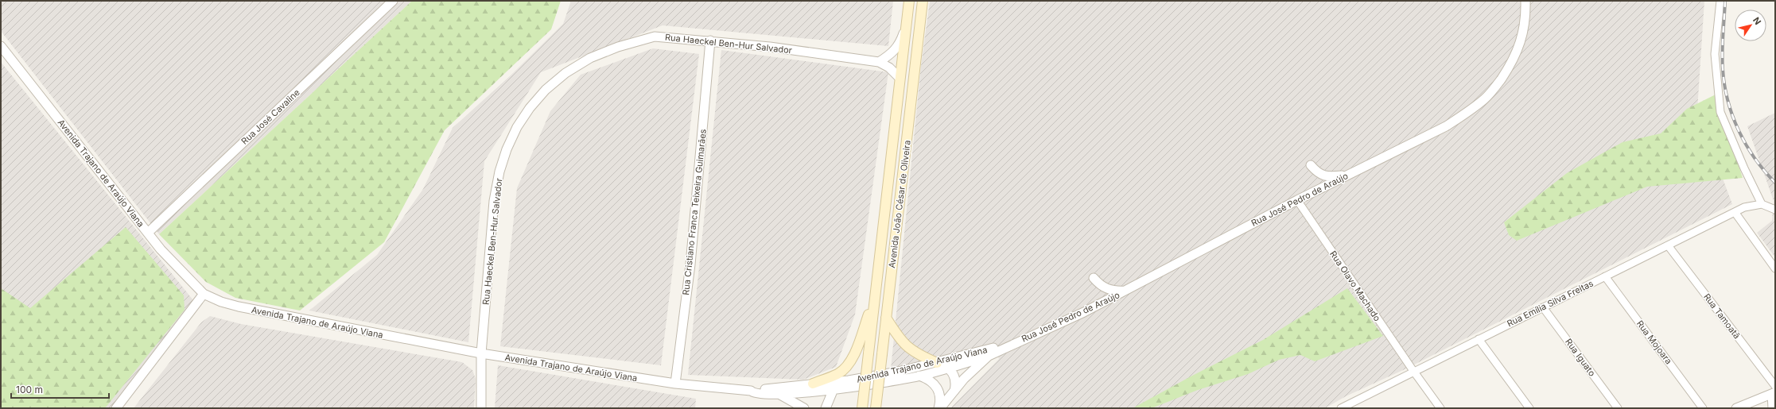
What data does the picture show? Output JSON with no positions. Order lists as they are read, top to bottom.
{
  "streets": {
    "main road": ["Avenida João César de Oliveira"],
    "street": [
      "Rua Haeckel Ben-Hur Salvador",
      "Rua José Cavaline",
      "Avenida Trajano de Araújo Viana",
      "Rua José Pedro de Araújo",
      "Rua Cristiano Franca Teixeira Guimarães",
      "Rua Olavo Machado",
      "Rua Emília Silva Freitas",
      "Rua Tamoatã",
      "Rua Mojoara",
      "Rua Iguato"
    ]
  },
  "crossings": [
    ["Rua Haeckel Ben-Hur Salvador", "Avenida Trajano de Araújo Viana"],
    ["Rua Haeckel Ben-Hur Salvador", "Avenida João César de Oliveira"],
    ["Rua Haeckel Ben-Hur Salvador", "Rua Cristiano Franca Teixeira Guimarães"],
    ["Rua José Cavaline", "Avenida Trajano de Araújo Viana"],
    ["Avenida Trajano de Araújo Viana", "Rua José Pedro de Araújo"],
    ["Avenida Trajano de Araújo Viana", "Rua Cristiano Franca Teixeira Guimarães"],
    ["Rua José Pedro de Araújo", "Rua Olavo Machado"],
    ["Rua Olavo Machado", "Rua Emília Silva Freitas"],
    ["Rua Emília Silva Freitas", "Rua Tamoatã"],
    ["Rua Emília Silva Freitas", "Rua Mojoara"],
    ["Rua Emília Silva Freitas", "Rua Iguato"]
  ],
  "scale_bar": "100 m",
  "north": "top right"
}
